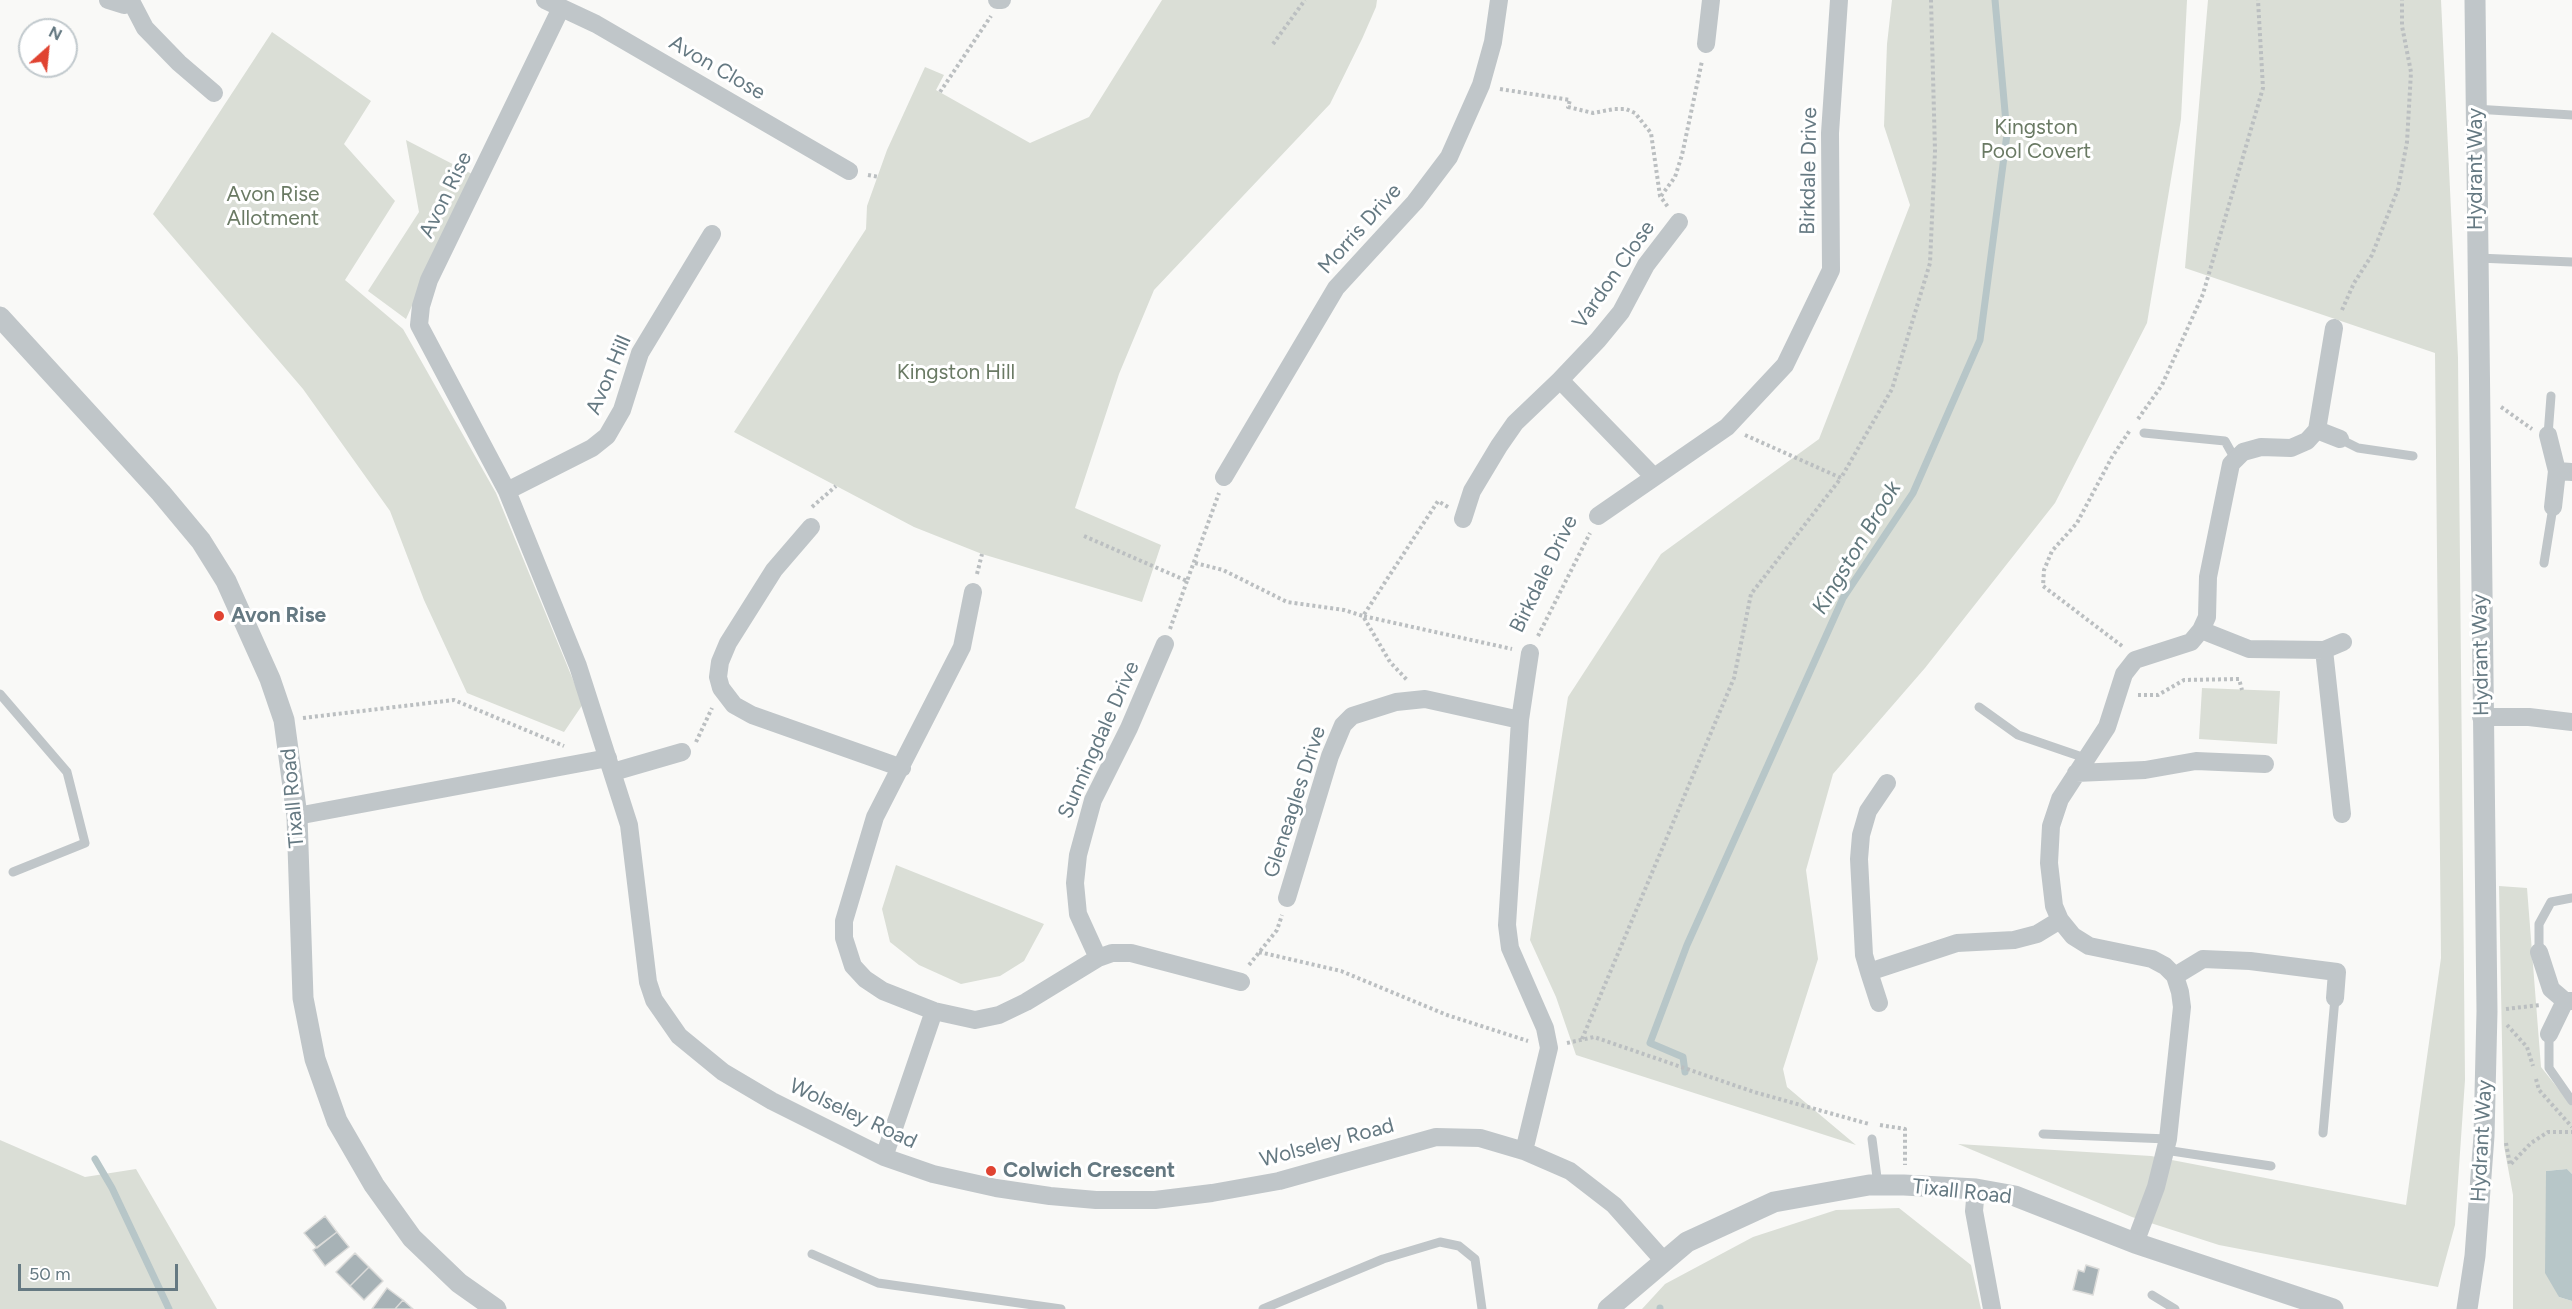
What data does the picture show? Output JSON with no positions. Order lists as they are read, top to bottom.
{
  "streets": {
    "street": [
      "Avon Close",
      "Hydrant Way",
      "Birkdale Drive",
      "Avon Rise",
      "Morris Drive",
      "Vardon Close",
      "Avon Hill",
      "Sunningdale Drive",
      "Tixall Road",
      "Gleneagles Drive",
      "Wolseley Road"
    ]
  },
  "crossings": [
    ["Avon Close", "Avon Rise"],
    ["Birkdale Drive", "Gleneagles Drive"],
    ["Birkdale Drive", "Wolseley Road"],
    ["Avon Rise", "Avon Hill"],
    ["Avon Rise", "Wolseley Road"],
    ["Tixall Road", "Wolseley Road"]
  ],
  "water": ["Kingston Brook"],
  "parks": ["Kingston Pool Covert", "Avon Rise Allotment", "Kingston Hill"],
  "places": ["Avon Rise", "Colwich Crescent"],
  "scale_bar": "50 m",
  "north": "top right"
}
